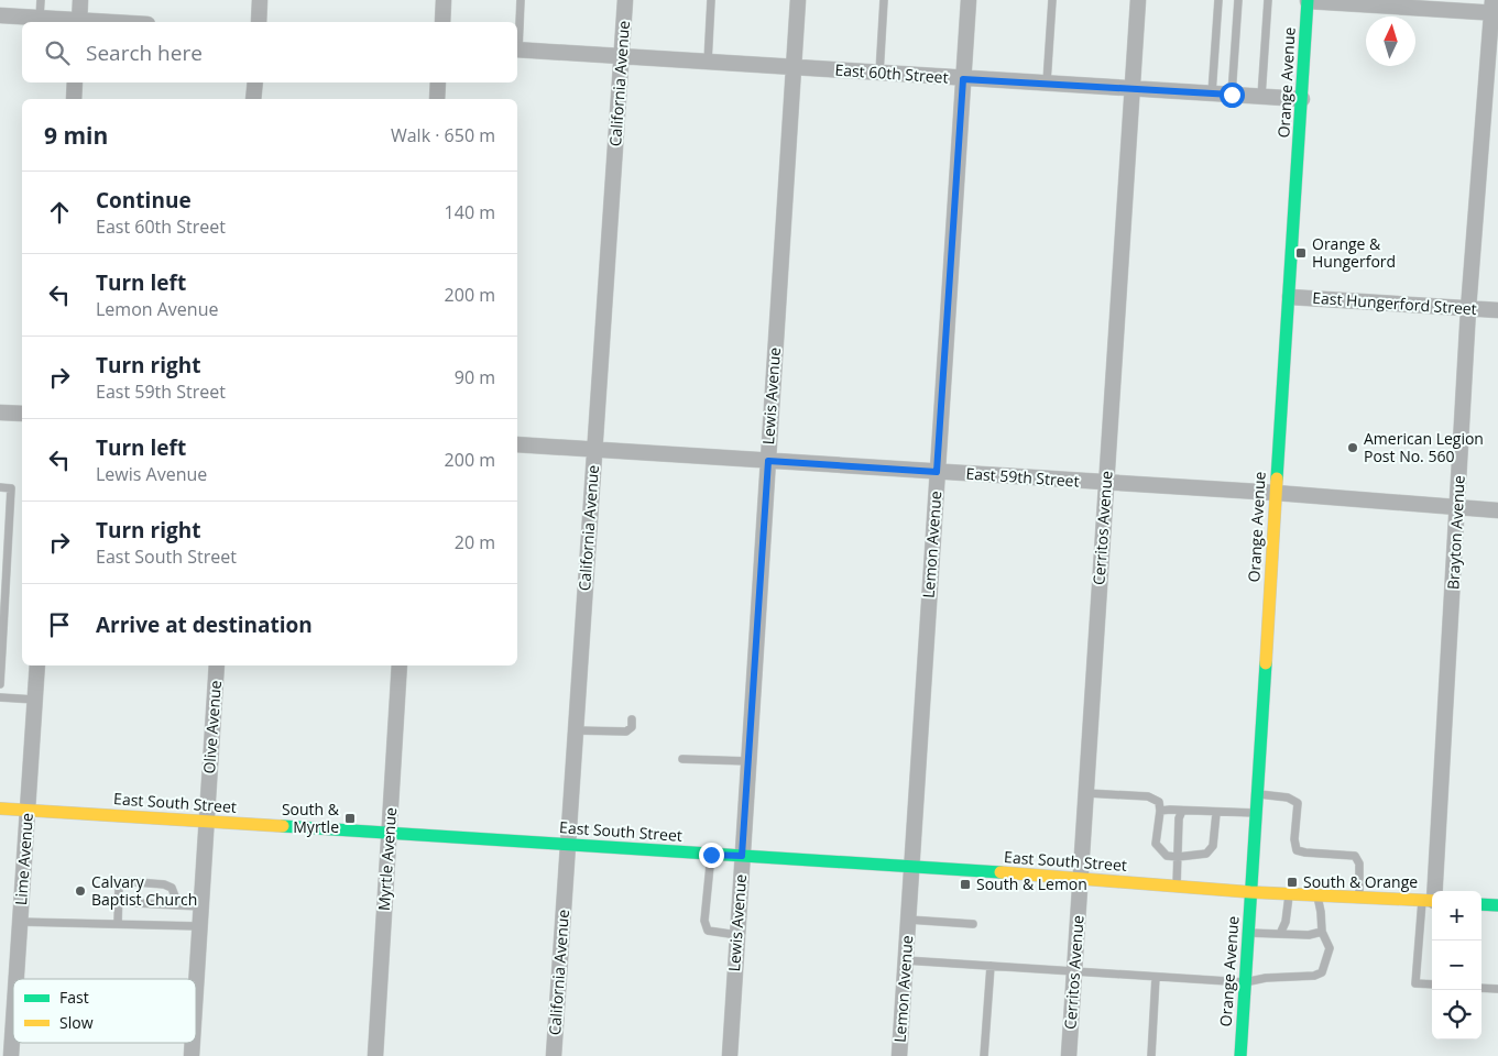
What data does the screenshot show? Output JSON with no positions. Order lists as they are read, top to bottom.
{
  "streets": {
    "main road": ["Orange Avenue", "East South Street"],
    "street": [
      "East 60th Street",
      "California Avenue",
      "East Hungerford Street",
      "Lewis Avenue",
      "East 59th Street",
      "Cerritos Avenue",
      "Brayton Avenue",
      "Lemon Avenue",
      "Olive Avenue",
      "Lime Avenue",
      "Myrtle Avenue"
    ]
  },
  "crossings": [
    ["East 60th Street", "Orange Avenue"],
    ["East 60th Street", "California Avenue"],
    ["East 60th Street", "Lewis Avenue"],
    ["East 60th Street", "Cerritos Avenue"],
    ["East 60th Street", "Lemon Avenue"],
    ["Orange Avenue", "East Hungerford Street"],
    ["Orange Avenue", "East 59th Street"],
    ["Orange Avenue", "East South Street"],
    ["California Avenue", "East 59th Street"],
    ["California Avenue", "East South Street"],
    ["East Hungerford Street", "Brayton Avenue"],
    ["Lewis Avenue", "East 59th Street"],
    ["Lewis Avenue", "East South Street"],
    ["East 59th Street", "Cerritos Avenue"],
    ["East 59th Street", "Brayton Avenue"],
    ["East 59th Street", "Lemon Avenue"],
    ["Cerritos Avenue", "East South Street"],
    ["Brayton Avenue", "East South Street"],
    ["Lemon Avenue", "East South Street"],
    ["Olive Avenue", "East South Street"],
    ["East South Street", "Lime Avenue"],
    ["East South Street", "Myrtle Avenue"]
  ],
  "places": {
    "transit": [
      "Orange & Hungerford",
      "South & Myrtle",
      "South & Orange",
      "South & Lemon"
    ],
    "other": ["American Legion Post No. 560", "Calvary Baptist Church"]
  },
  "legend": ["Fast", "Slow"],
  "north": "top",
  "page": {
    "search": "Search here",
    "heading": ["9 min", "Walk · 650 m"],
    "list": [
      ["Continue", "East 60th Street", "140 m"],
      ["Turn left", "Lemon Avenue", "200 m"],
      ["Turn right", "East 59th Street", "90 m"],
      ["Turn left", "Lewis Avenue", "200 m"],
      ["Turn right", "East South Street", "20 m"],
      "Arrive at destination"
    ],
    "map_buttons": ["+", "−"]
  }
}
